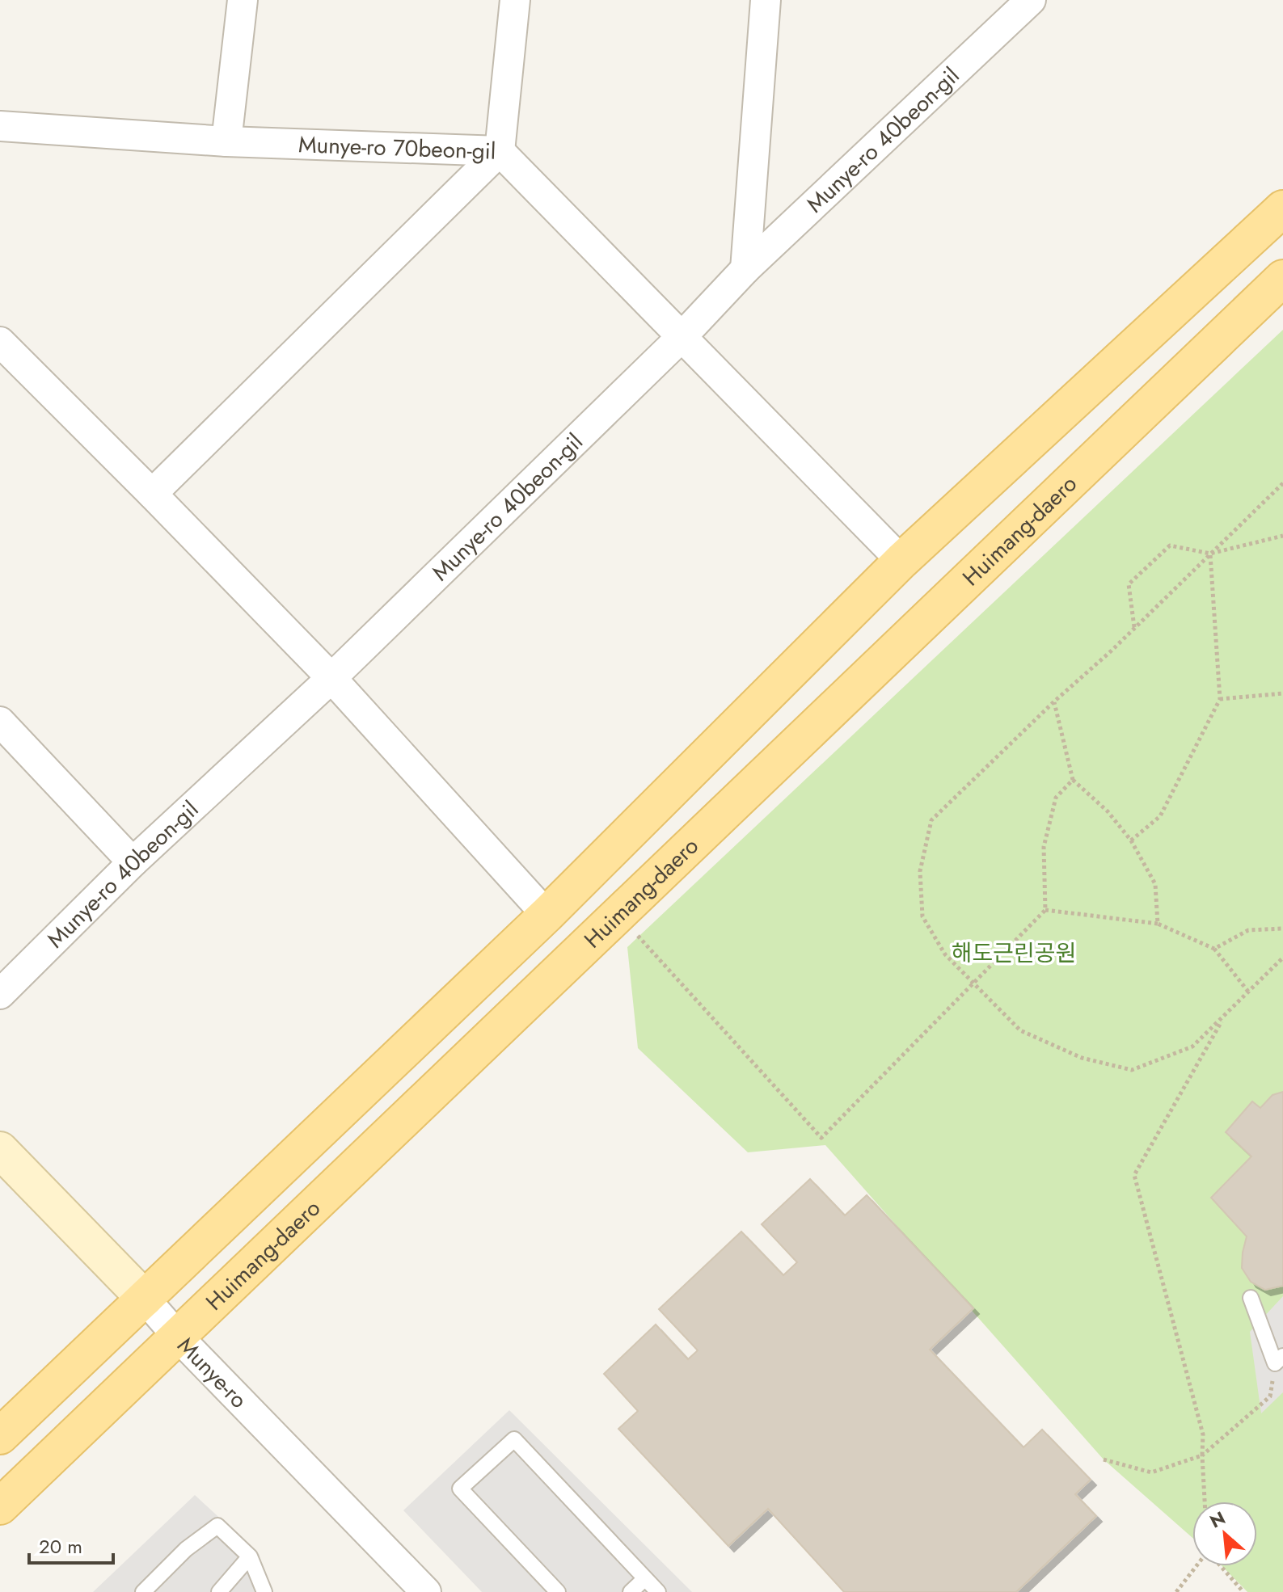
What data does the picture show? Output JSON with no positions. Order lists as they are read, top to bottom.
{
  "streets": {
    "main road": ["Huimang-daero", "Munye-ro"],
    "street": ["Munye-ro 40beon-gil", "Munye-ro 70beon-gil"]
  },
  "crossings": [
    ["Huimang-daero", "Munye-ro"]
  ],
  "parks": ["해도근린공원"],
  "scale_bar": "20 m",
  "north": "top left"
}
